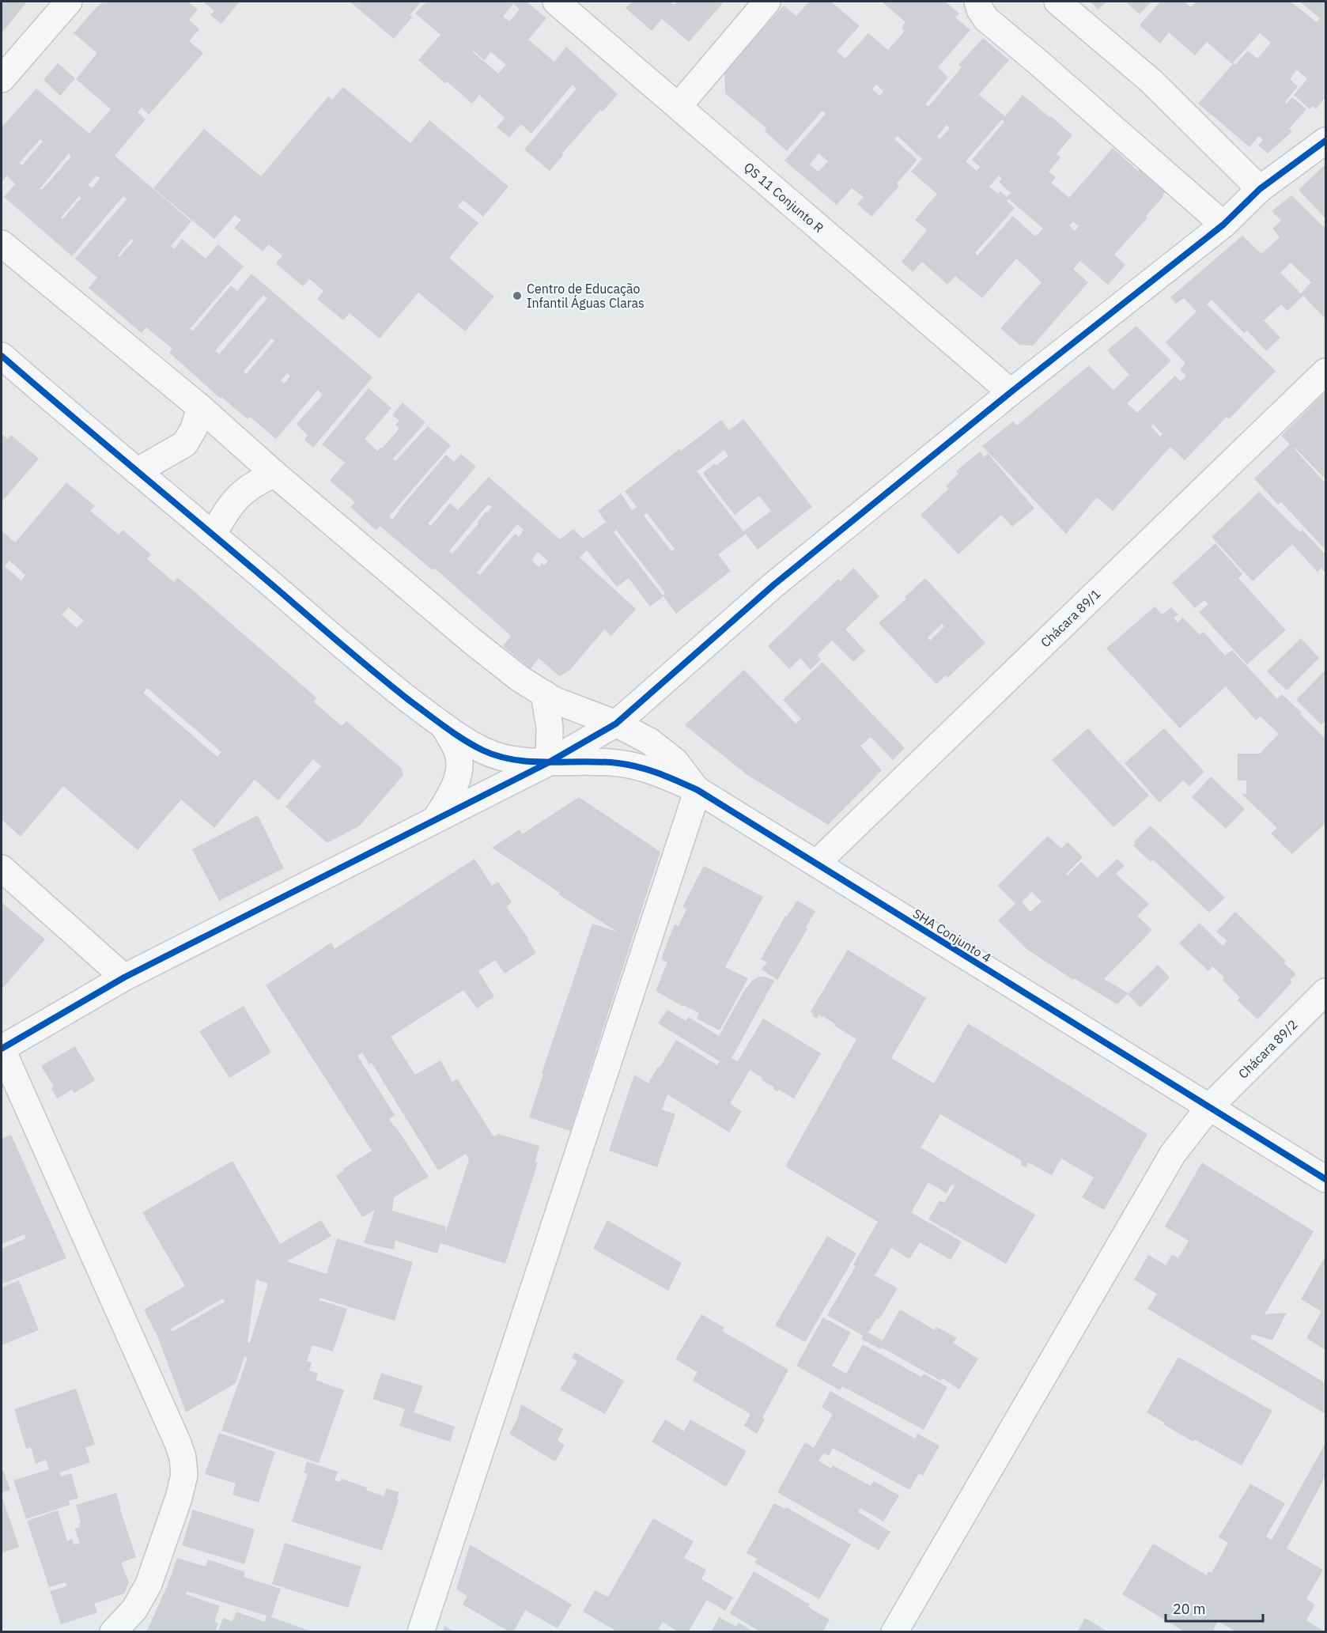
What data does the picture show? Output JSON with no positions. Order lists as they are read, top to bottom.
{
  "streets": {
    "street": [
      "QS 11 Conjunto R",
      "Chácara 89/1",
      "SHA Conjunto 4",
      "Chácara 89/2"
    ]
  },
  "crossings": [
    ["Chácara 89/1", "SHA Conjunto 4"],
    ["SHA Conjunto 4", "Chácara 89/2"]
  ],
  "places": ["Centro de Educação Infantil Águas Claras"],
  "scale_bar": "20 m"
}
